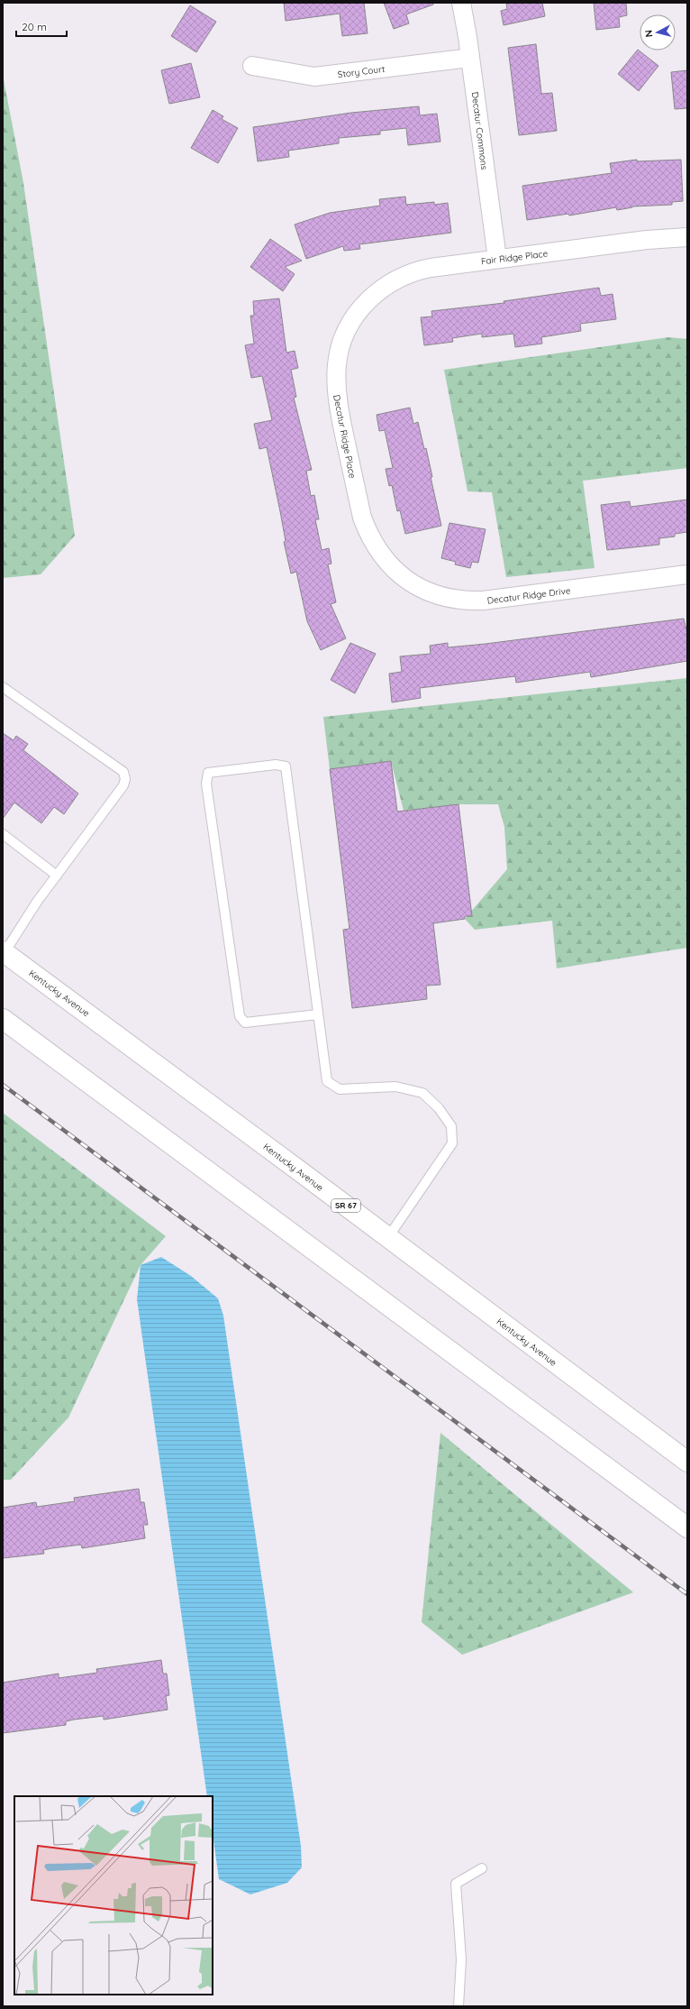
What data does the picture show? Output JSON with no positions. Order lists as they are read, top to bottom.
{
  "streets": {
    "main road": ["Kentucky Avenue", "SR 67"],
    "street": [
      "Story Court",
      "Decatur Commons",
      "Fair Ridge Place",
      "Decatur Ridge Place",
      "Decatur Ridge Drive"
    ]
  },
  "crossings": [
    ["Story Court", "Decatur Commons"],
    ["Decatur Commons", "Fair Ridge Place"],
    ["Fair Ridge Place", "Decatur Ridge Place"],
    ["Decatur Ridge Place", "Decatur Ridge Drive"]
  ],
  "scale_bar": "20 m",
  "north": "left"
}
